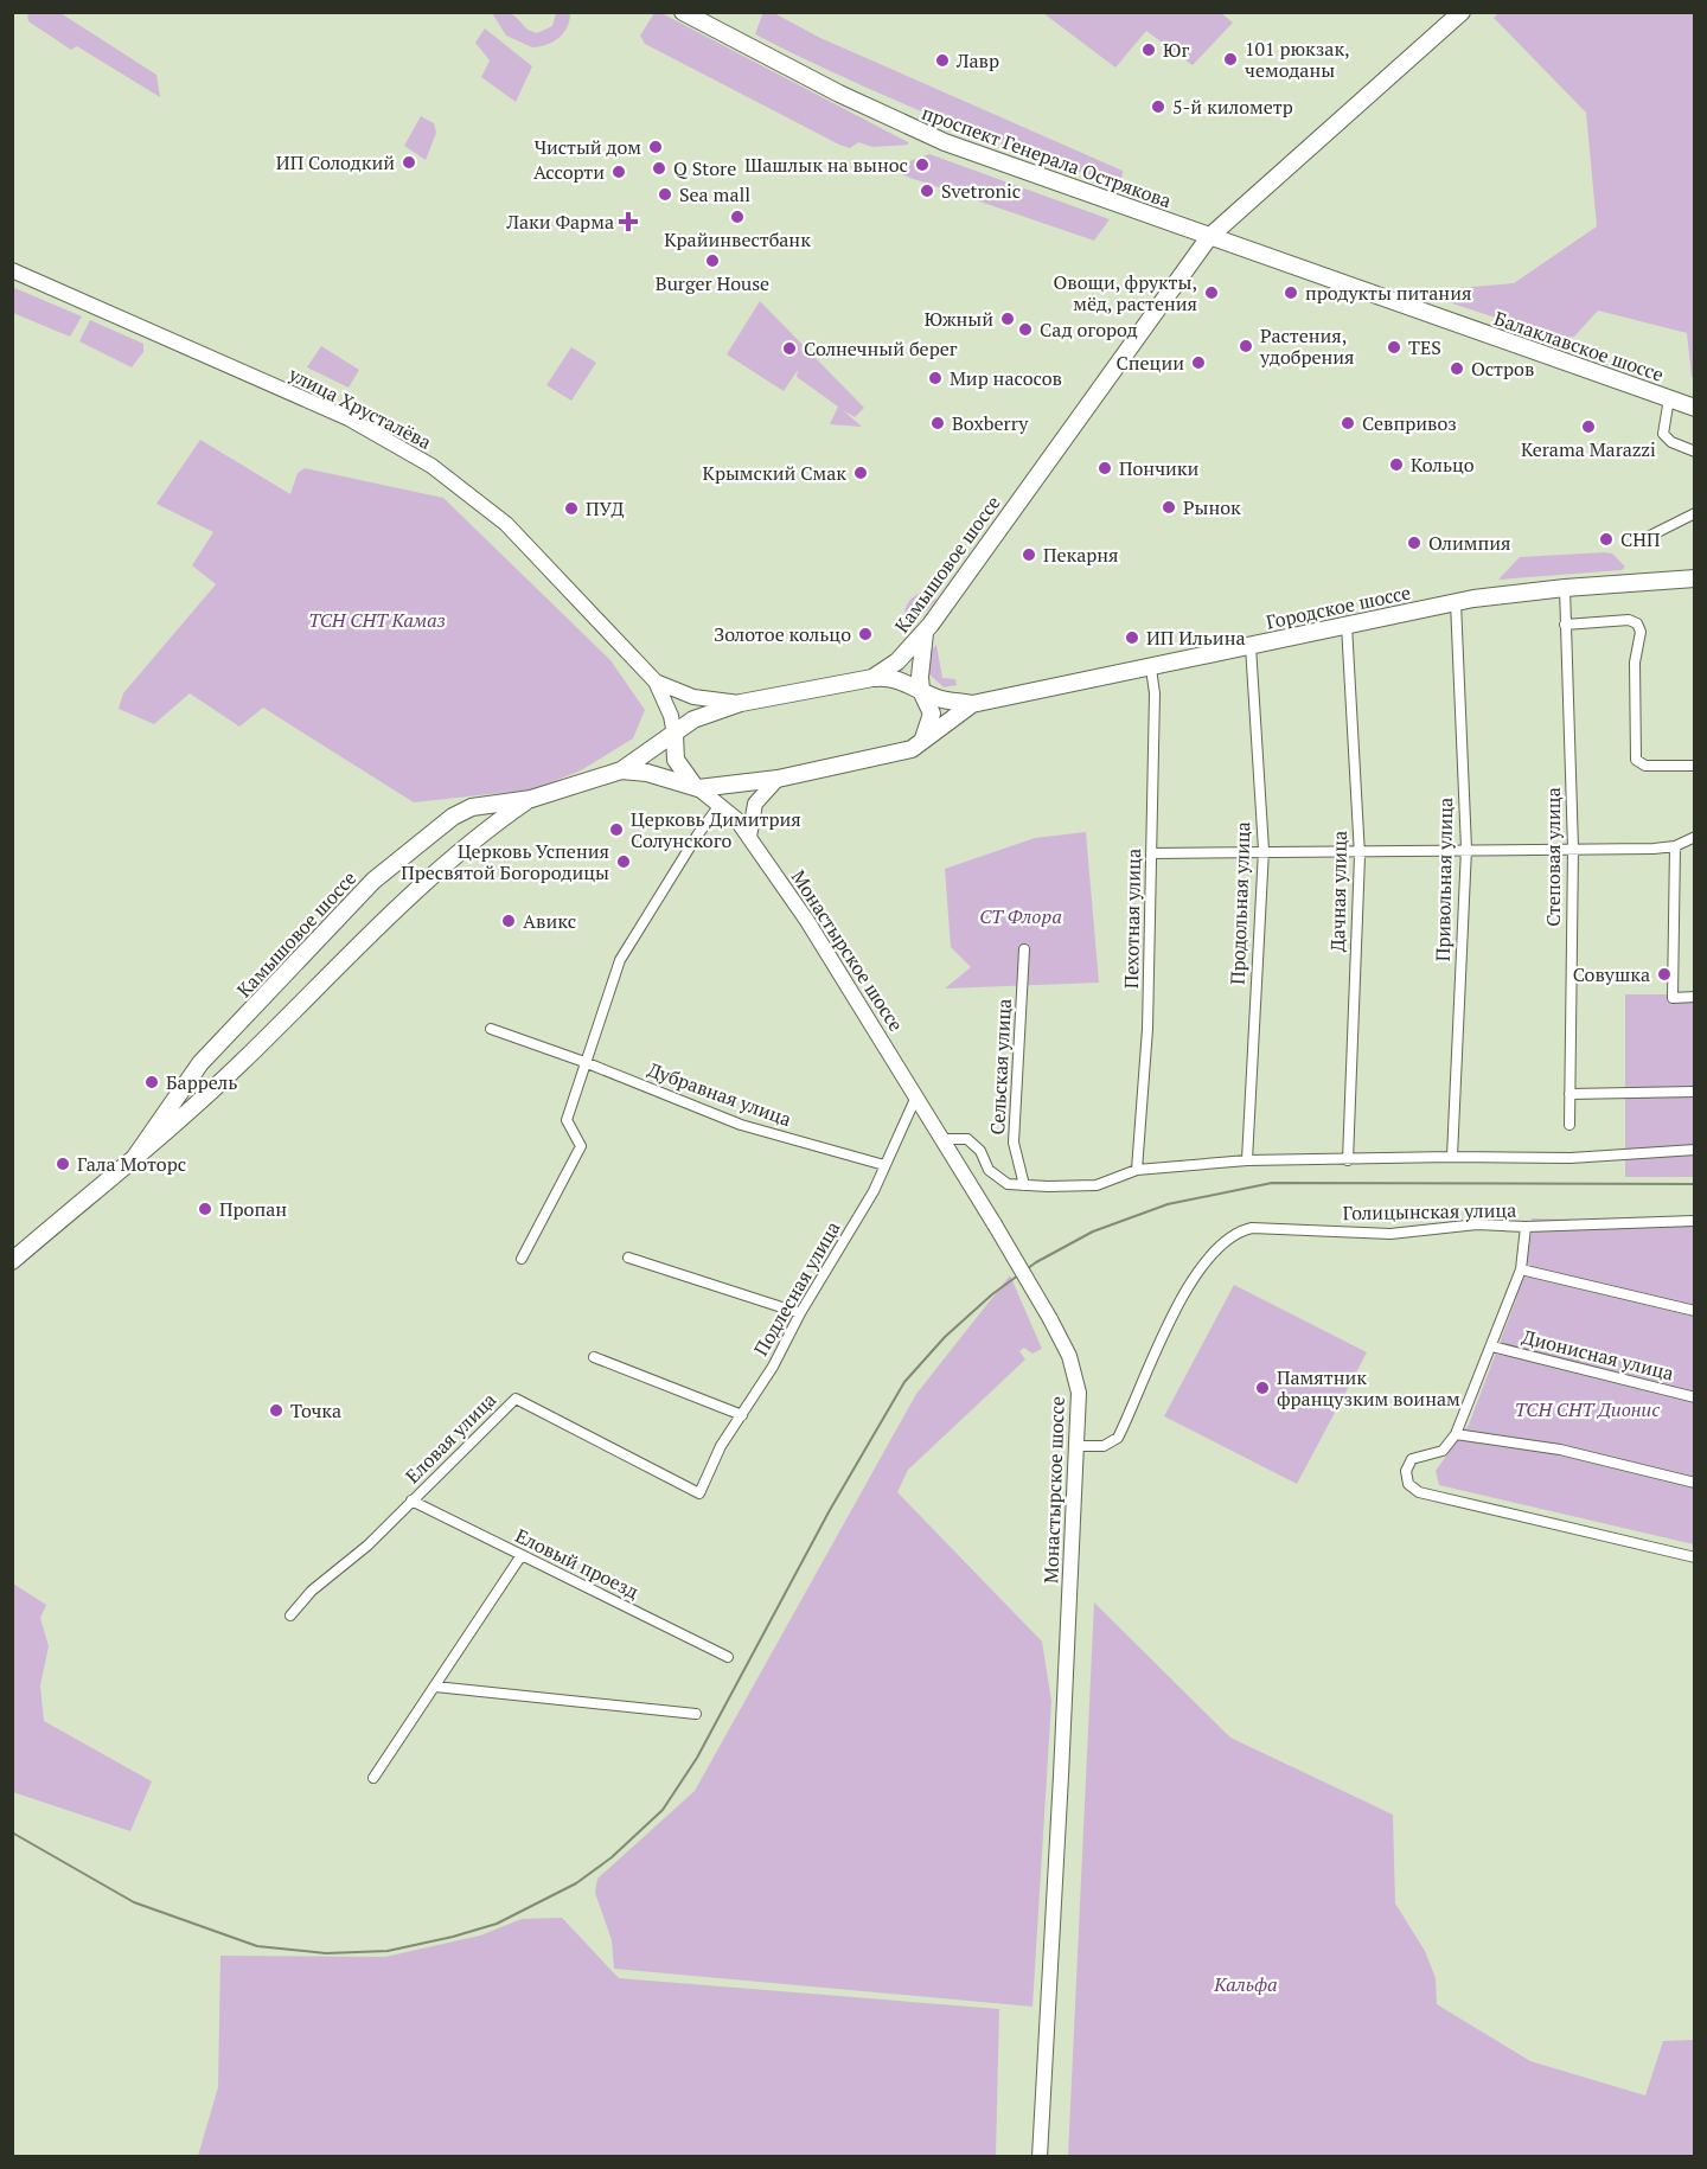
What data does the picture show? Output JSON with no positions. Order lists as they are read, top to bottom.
{
  "streets": {
    "main road": [
      "проспект Генерала Острякова",
      "Балаклавское шоссе",
      "улица Хрусталёва",
      "Камышовое шоссе",
      "Городское шоссе",
      "Монастырское шоссе"
    ],
    "street": [
      "Степовая улица",
      "Привольная улица",
      "Дачная улица",
      "Продольная улица",
      "Пехотная улица",
      "Сельская улица",
      "Дубравная улица",
      "Голицынская улица",
      "Подлесная улица",
      "Дионисная улица",
      "Еловая улица",
      "Еловый проезд"
    ]
  },
  "crossings": [
    ["проспект Генерала Острякова", "Балаклавское шоссе"],
    ["проспект Генерала Острякова", "Камышовое шоссе"],
    ["Балаклавское шоссе", "Камышовое шоссе"],
    ["улица Хрусталёва", "Камышовое шоссе"],
    ["улица Хрусталёва", "Монастырское шоссе"],
    ["Камышовое шоссе", "Городское шоссе"],
    ["Камышовое шоссе", "Монастырское шоссе"],
    ["Городское шоссе", "Степовая улица"],
    ["Городское шоссе", "Привольная улица"],
    ["Городское шоссе", "Дачная улица"],
    ["Городское шоссе", "Продольная улица"],
    ["Городское шоссе", "Пехотная улица"],
    ["Монастырское шоссе", "Голицынская улица"],
    ["Монастырское шоссе", "Подлесная улица"],
    ["Дубравная улица", "Подлесная улица"],
    ["Подлесная улица", "Еловая улица"],
    ["Еловая улица", "Еловый проезд"]
  ],
  "parks": [
    "ТСН СНТ Камаз",
    "СТ Флора",
    "ТСН СНТ Дионис",
    "Кальфа"
  ],
  "places": {
    "other": [
      "Юг",
      "101 рюкзак, чемоданы",
      "Лавр",
      "5-й километр",
      "Чистый дом",
      "ИП Солодкий",
      "Шашлык на вынос",
      "Q Store",
      "Ассорти",
      "Svetronic",
      "Sea mall",
      "Крайинвестбанк",
      "Burger House",
      "Овощи, фрукты, мёд, растения",
      "продукты питания",
      "Южный",
      "Сад огород",
      "Растения, удобрения",
      "TES",
      "Солнечный берег",
      "Специи",
      "Остров",
      "Мир насосов",
      "Boxberry",
      "Севпривоз",
      "Kerama Marazzi",
      "Кольцо",
      "Пончики",
      "Крымский Смак",
      "Рынок",
      "ПУД",
      "СНП",
      "Олимпия",
      "Пекарня",
      "Золотое кольцо",
      "ИП Ильина",
      "Церковь Димитрия Солунского",
      "Церковь Успения Пресвятой Богородицы",
      "Авикс",
      "Совушка",
      "Баррель",
      "Гала Моторс",
      "Пропан",
      "Памятник французким воинам",
      "Точка"
    ],
    "health": ["Лаки Фарма"]
  }
}
